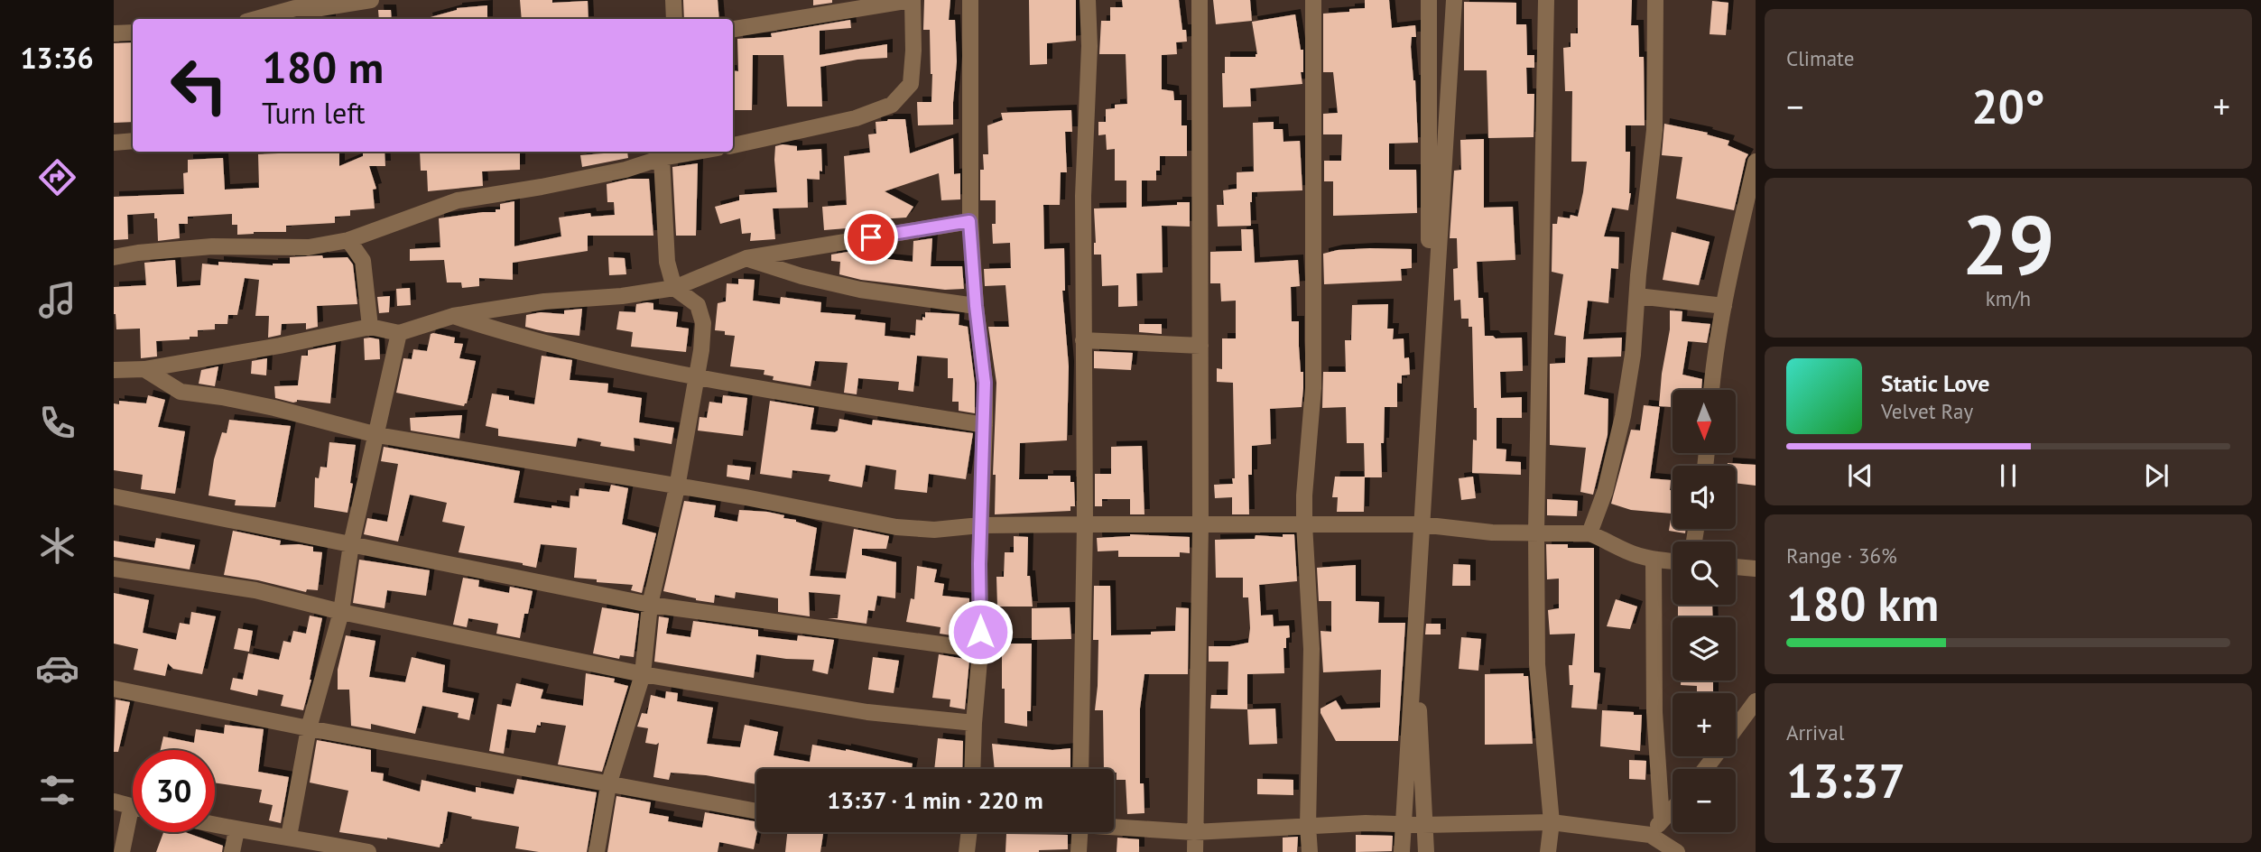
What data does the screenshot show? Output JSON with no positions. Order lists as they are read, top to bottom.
{
  "north": "bottom",
  "page": {
    "tabs": "13:36",
    "tile": [
      "Climate",
      ["29", "km/h"],
      ["Range · 36%", "180 km"],
      ["Arrival", "13:37"]
    ],
    "turn": ["180 m", "Turn left"],
    "heat": ["−", "20°", "+"],
    "song": ["Static Love", "Velvet Ray"],
    "map_buttons": ["+", "−"],
    "limit": "30",
    "trip": "13:37 · 1 min · 220 m"
  }
}
